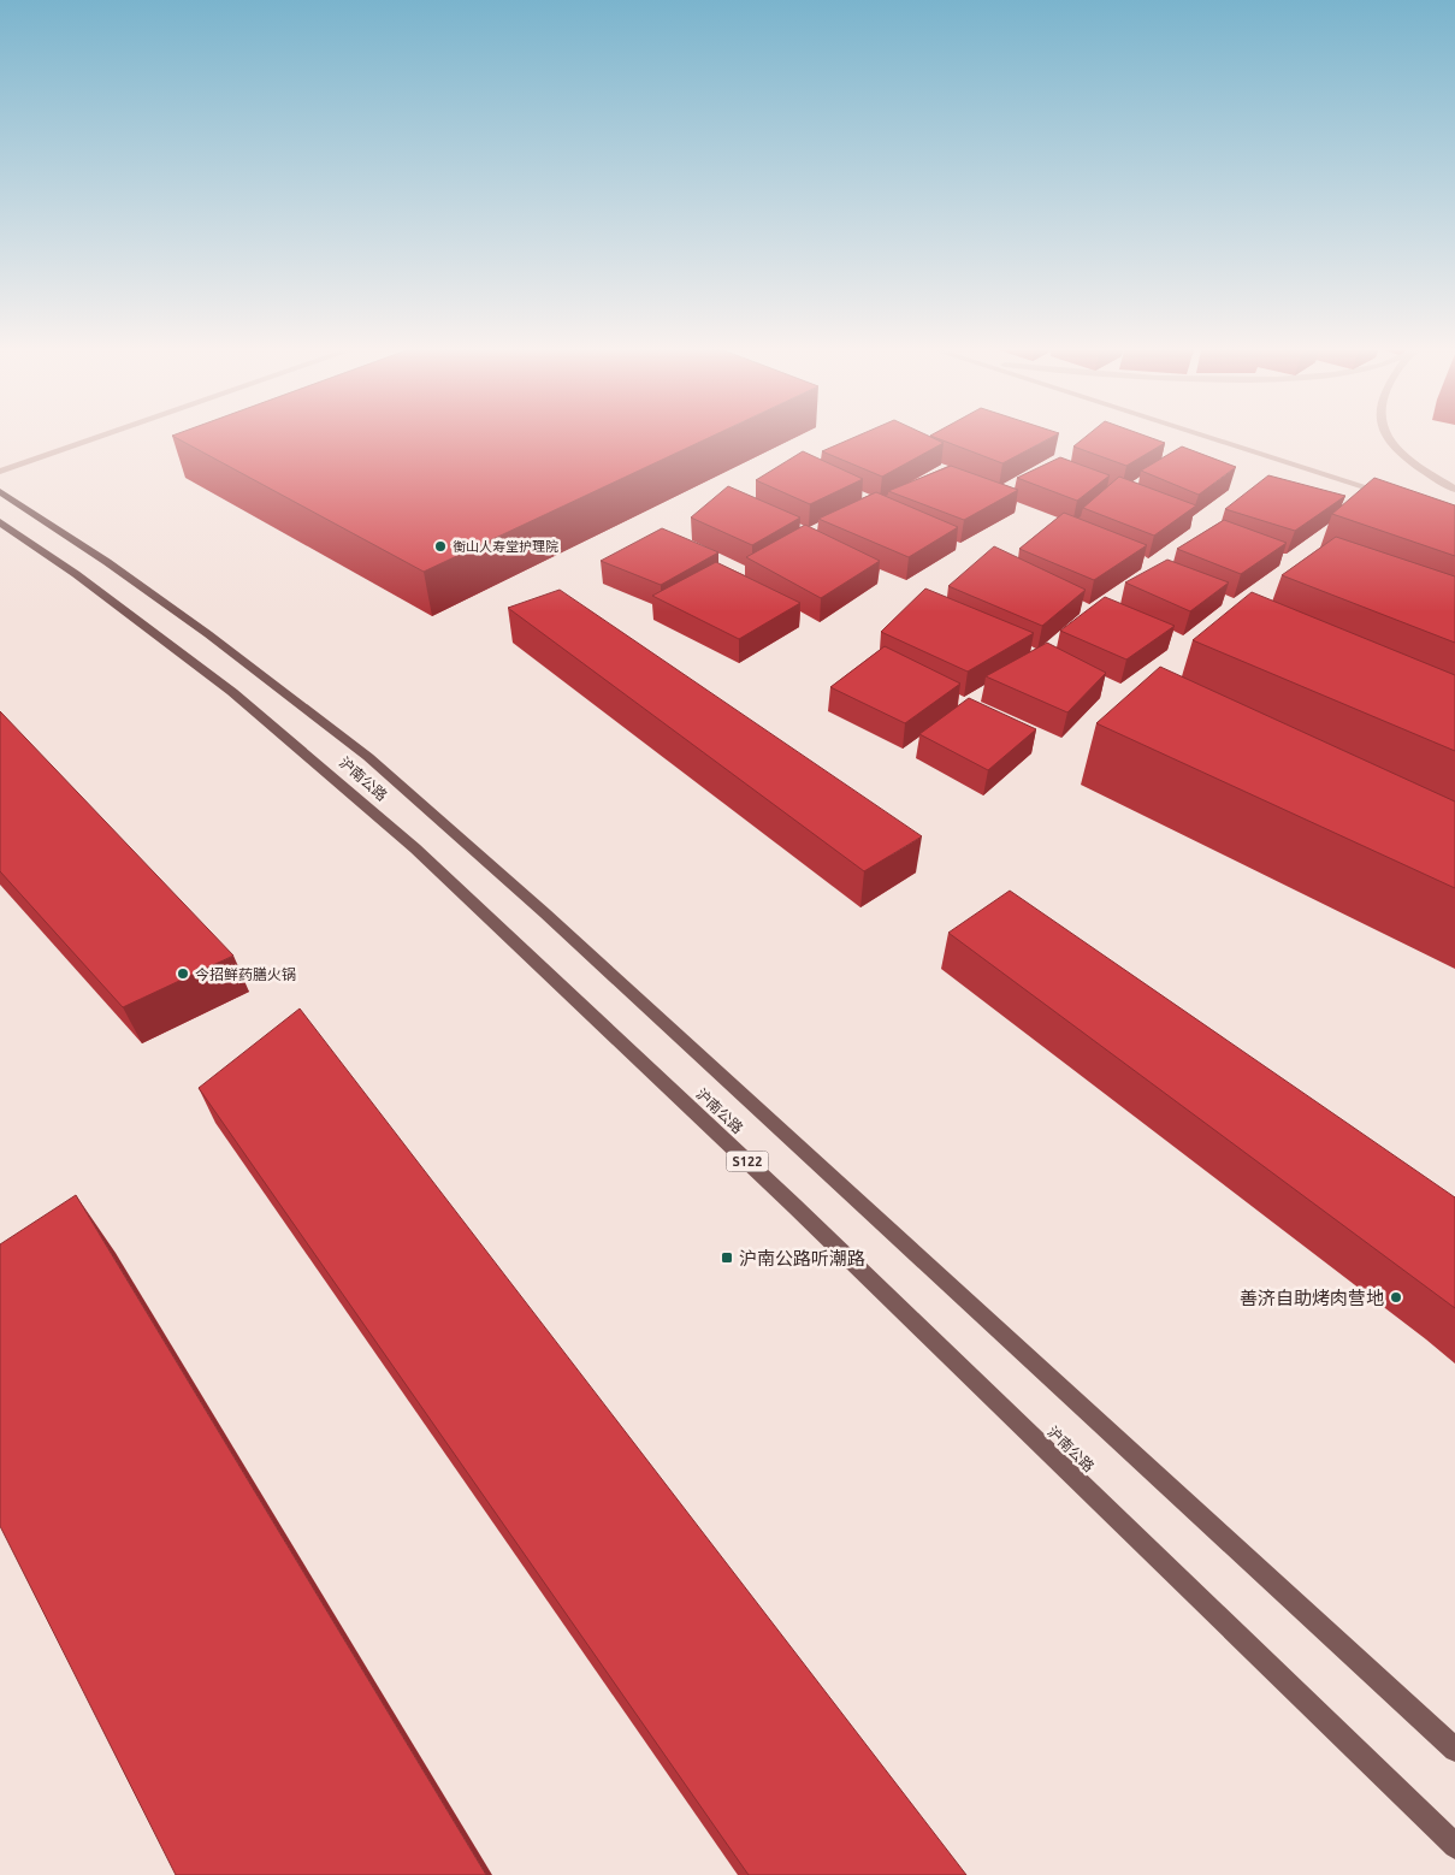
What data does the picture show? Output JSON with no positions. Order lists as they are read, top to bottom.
{
  "streets": {
    "main road": ["沪南公路", "S122"]
  },
  "places": {
    "other": ["衡山人寿堂护理院", "今招鲜药膳火锅", "善济自助烤肉营地"],
    "transit": ["沪南公路听潮路"]
  }
}
